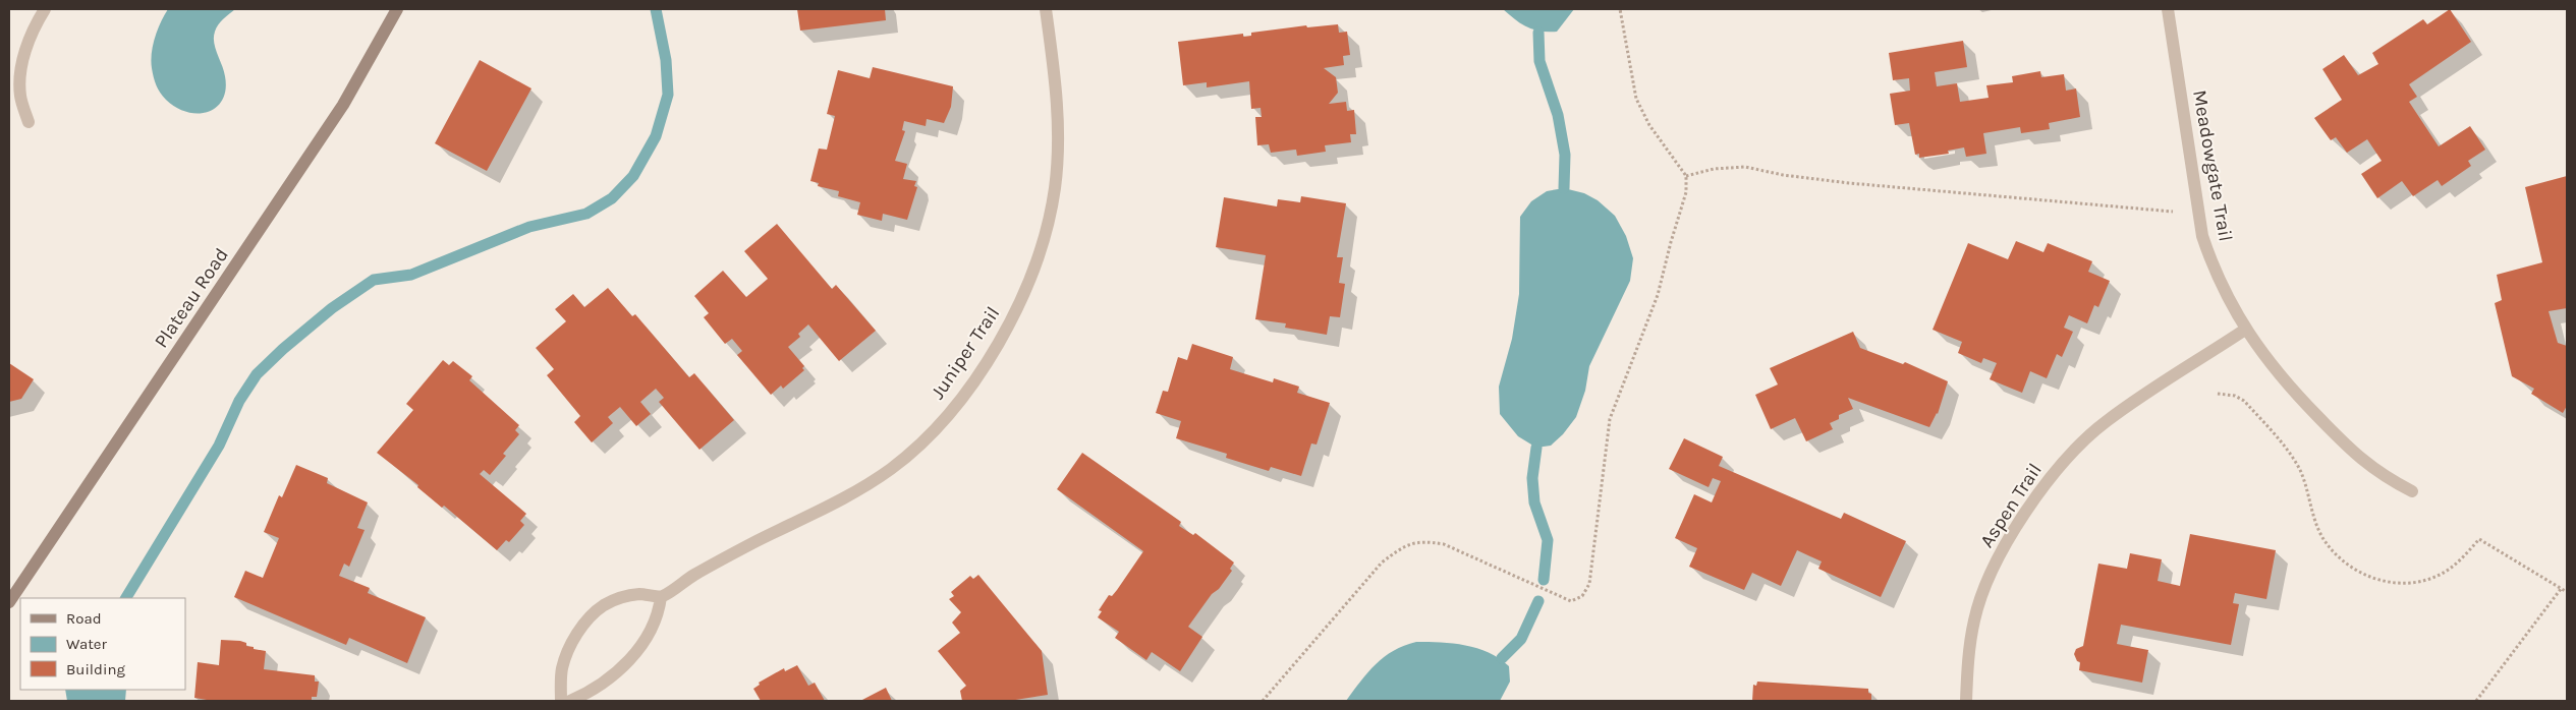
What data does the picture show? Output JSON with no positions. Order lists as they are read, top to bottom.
{
  "streets": {
    "street": [
      "Meadowgate Trail",
      "Plateau Road",
      "Juniper Trail",
      "Aspen Trail"
    ]
  },
  "crossings": [
    ["Meadowgate Trail", "Aspen Trail"]
  ],
  "legend": ["Road", "Water", "Building"]
}
